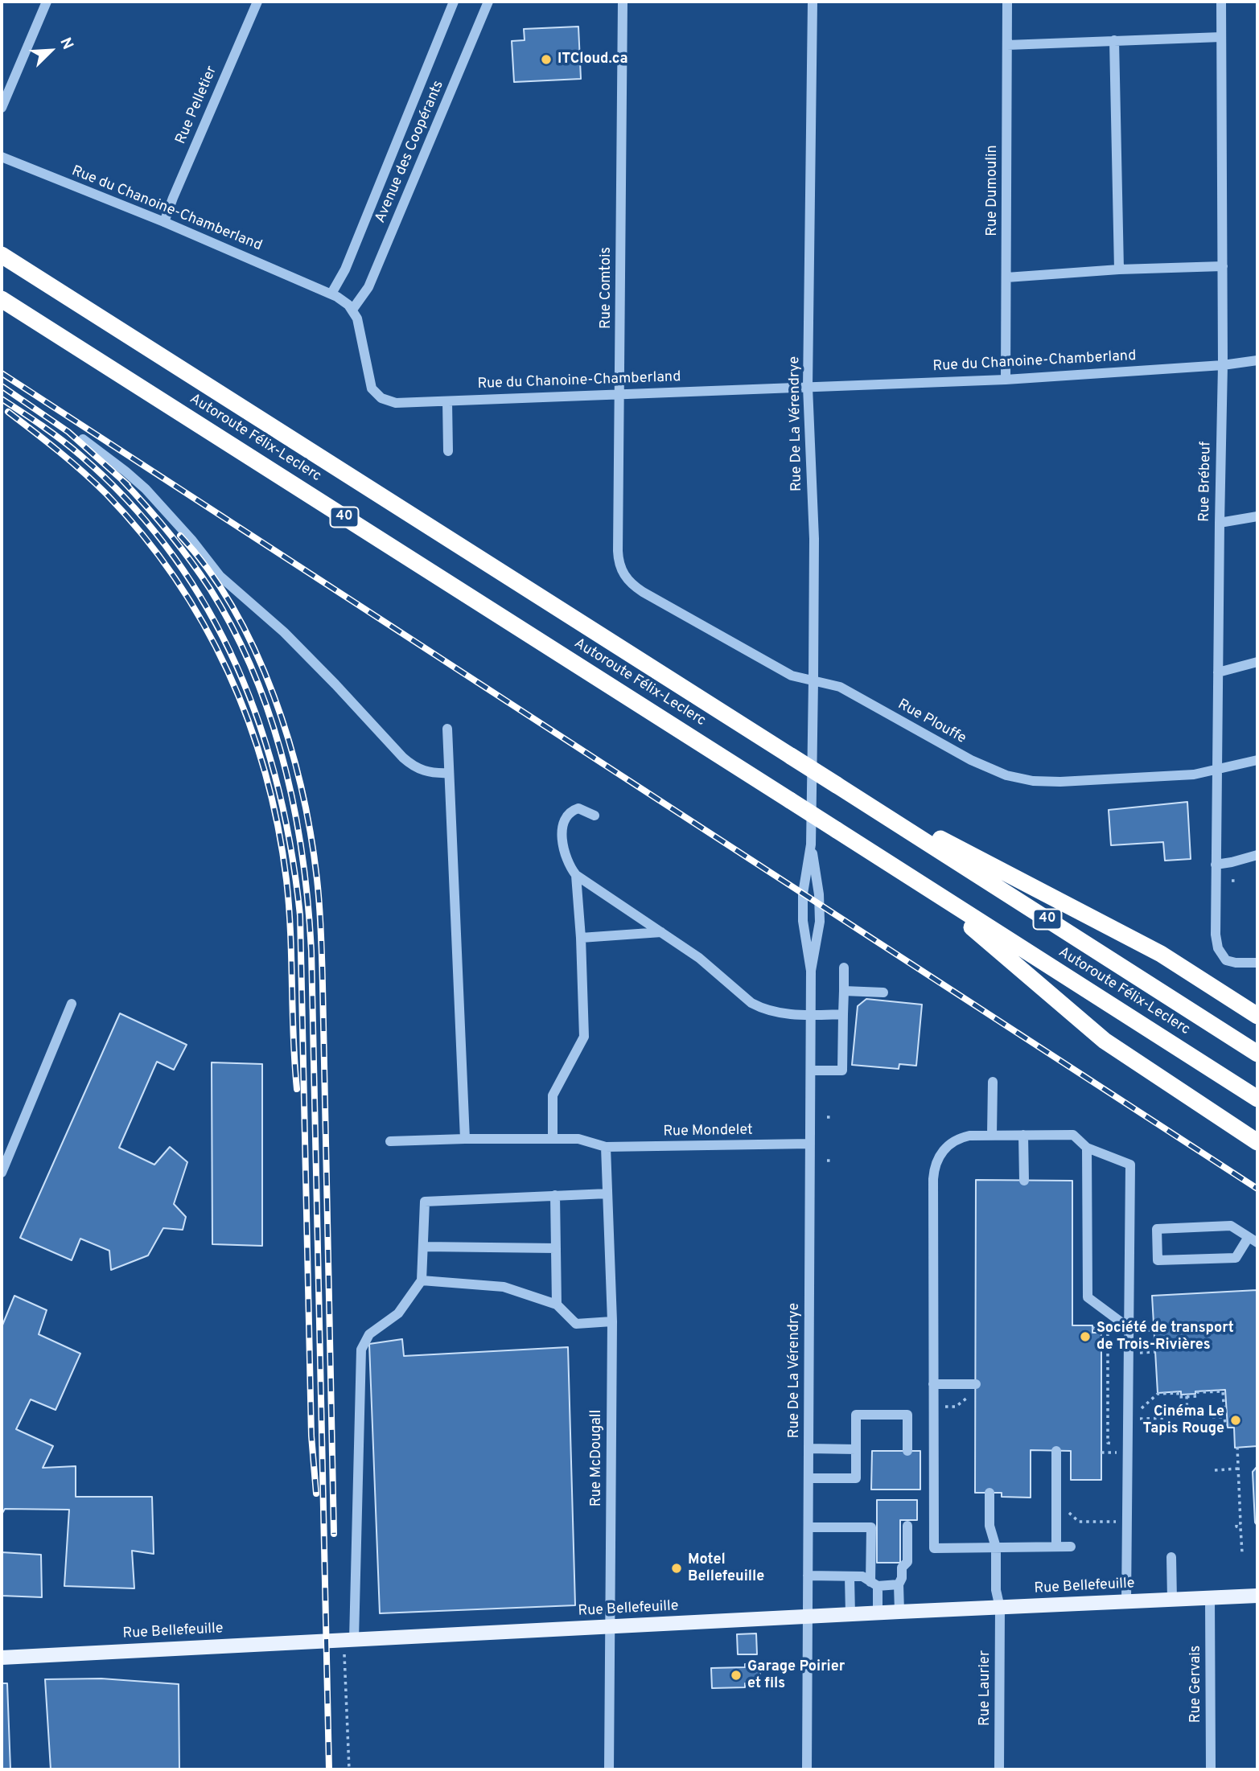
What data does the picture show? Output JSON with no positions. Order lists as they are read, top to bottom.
{
  "streets": {
    "highway": ["Autoroute Félix-Leclerc", "40"],
    "main road": ["Rue Bellefeuille"],
    "street": [
      "Rue Pelletier",
      "Avenue des Coopérants",
      "Rue Dumoulin",
      "Rue du Chanoine-Chamberland",
      "Rue Comtois",
      "Rue De La Vérendrye",
      "Rue Brébeuf",
      "Rue Plouffe",
      "Rue Mondelet",
      "Rue McDougall",
      "Rue Gervais",
      "Rue Laurier"
    ]
  },
  "crossings": [
    ["Rue Pelletier", "Rue du Chanoine-Chamberland"],
    ["Avenue des Coopérants", "Rue du Chanoine-Chamberland"],
    ["Rue Dumoulin", "Rue du Chanoine-Chamberland"],
    ["Rue du Chanoine-Chamberland", "Rue Comtois"],
    ["Rue du Chanoine-Chamberland", "Rue De La Vérendrye"],
    ["Rue du Chanoine-Chamberland", "Rue Brébeuf"],
    ["Rue Comtois", "Rue Plouffe"],
    ["Rue De La Vérendrye", "Rue Plouffe"],
    ["Rue De La Vérendrye", "Rue Mondelet"],
    ["Rue De La Vérendrye", "Rue Bellefeuille"],
    ["Rue Brébeuf", "Rue Plouffe"],
    ["Rue Mondelet", "Rue McDougall"],
    ["Rue McDougall", "Rue Bellefeuille"],
    ["Rue Bellefeuille", "Rue Gervais"],
    ["Rue Bellefeuille", "Rue Laurier"]
  ],
  "places": [
    "ITCloud.ca",
    "Société de transport de Trois-Rivières",
    "Cinéma Le Tapis Rouge",
    "Motel Bellefeuille",
    "Garage Poirier et fils"
  ],
  "north": "top right"
}
